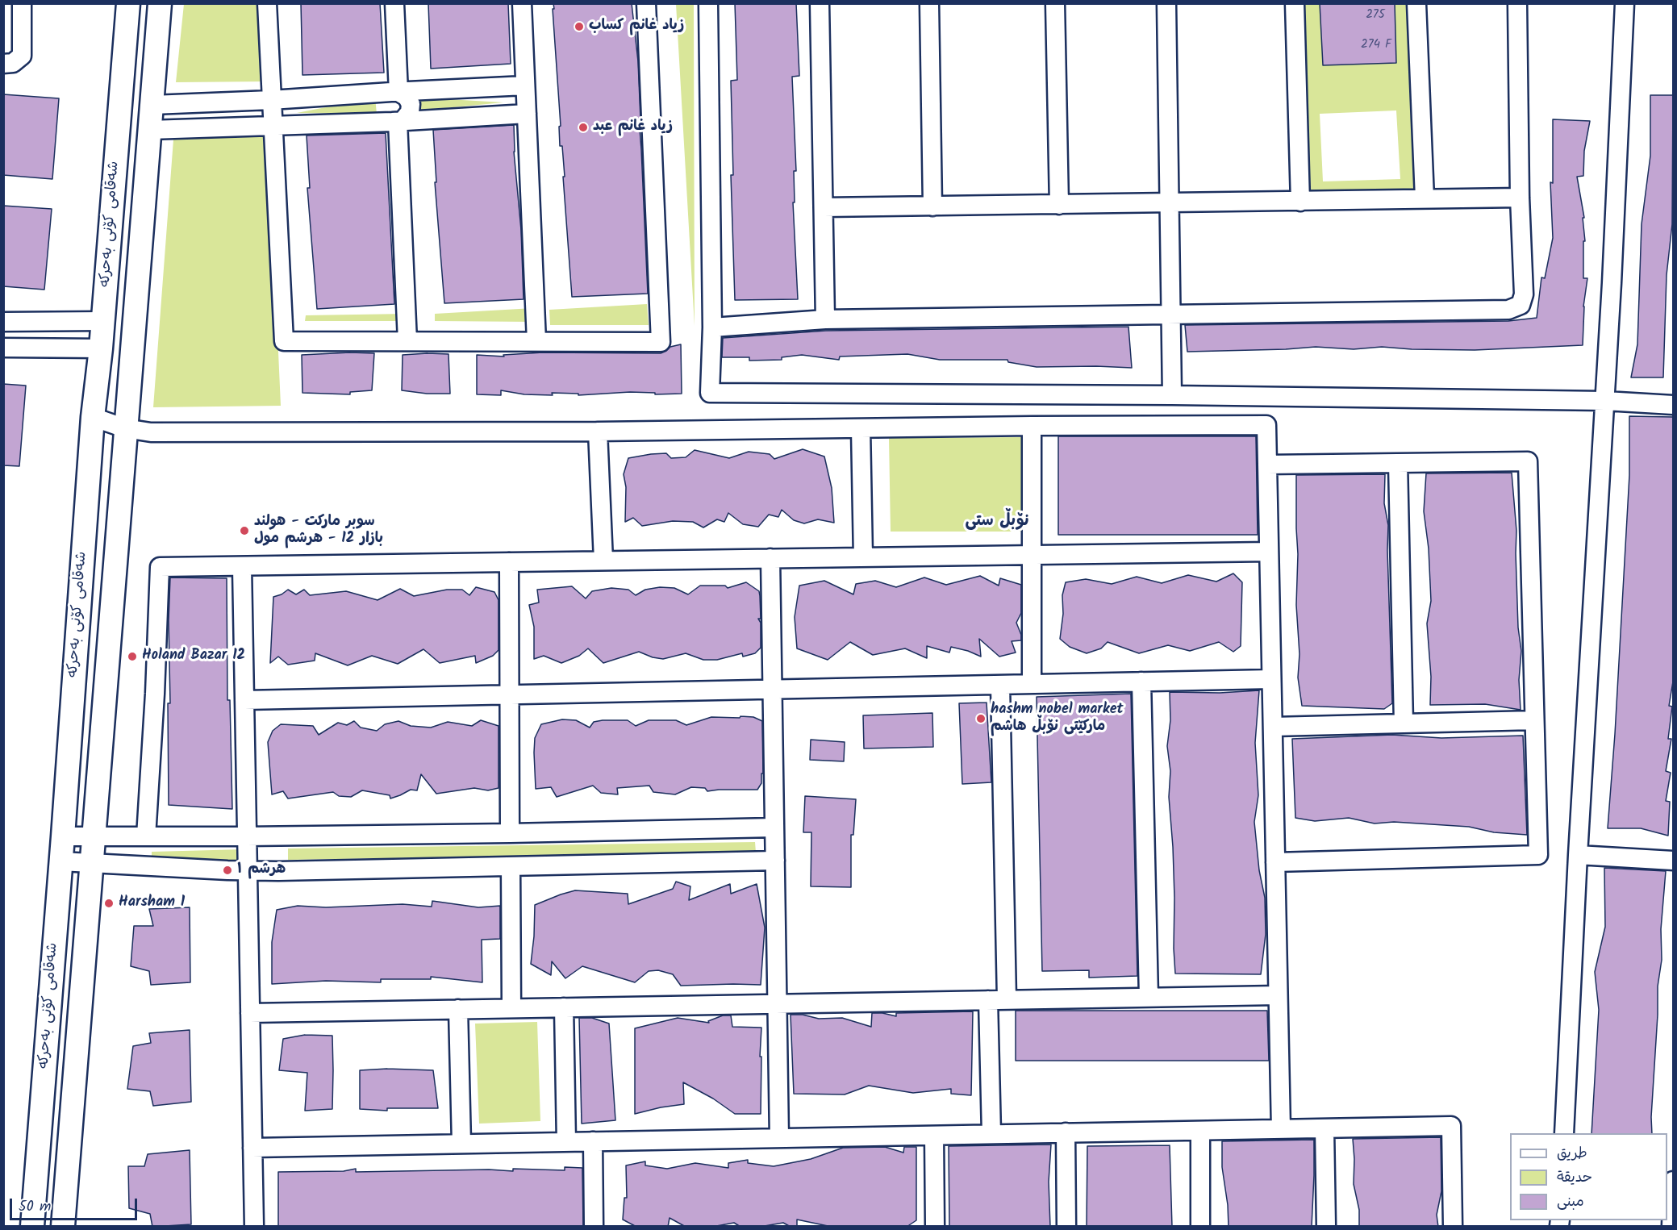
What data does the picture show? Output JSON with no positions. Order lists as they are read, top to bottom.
{
  "streets": {
    "street": ["شەقامی کۆنی بەحرکە"]
  },
  "districts": ["نۆبڵ ستی"],
  "places": [
    "زياد غانم كساب",
    "زياد غانم عبد",
    "سوبر ماركت - هولند بازار 12 - هرشم مول",
    "Holand Bazar 12",
    "hashm nobel market مارکێتی نۆبڵ هاشم",
    "هرشم ١",
    "Harsham 1"
  ],
  "house_numbers": ["275", "274 F"],
  "legend": ["طريق", "حديقة", "مبنى"],
  "scale_bar": "50 m"
}
